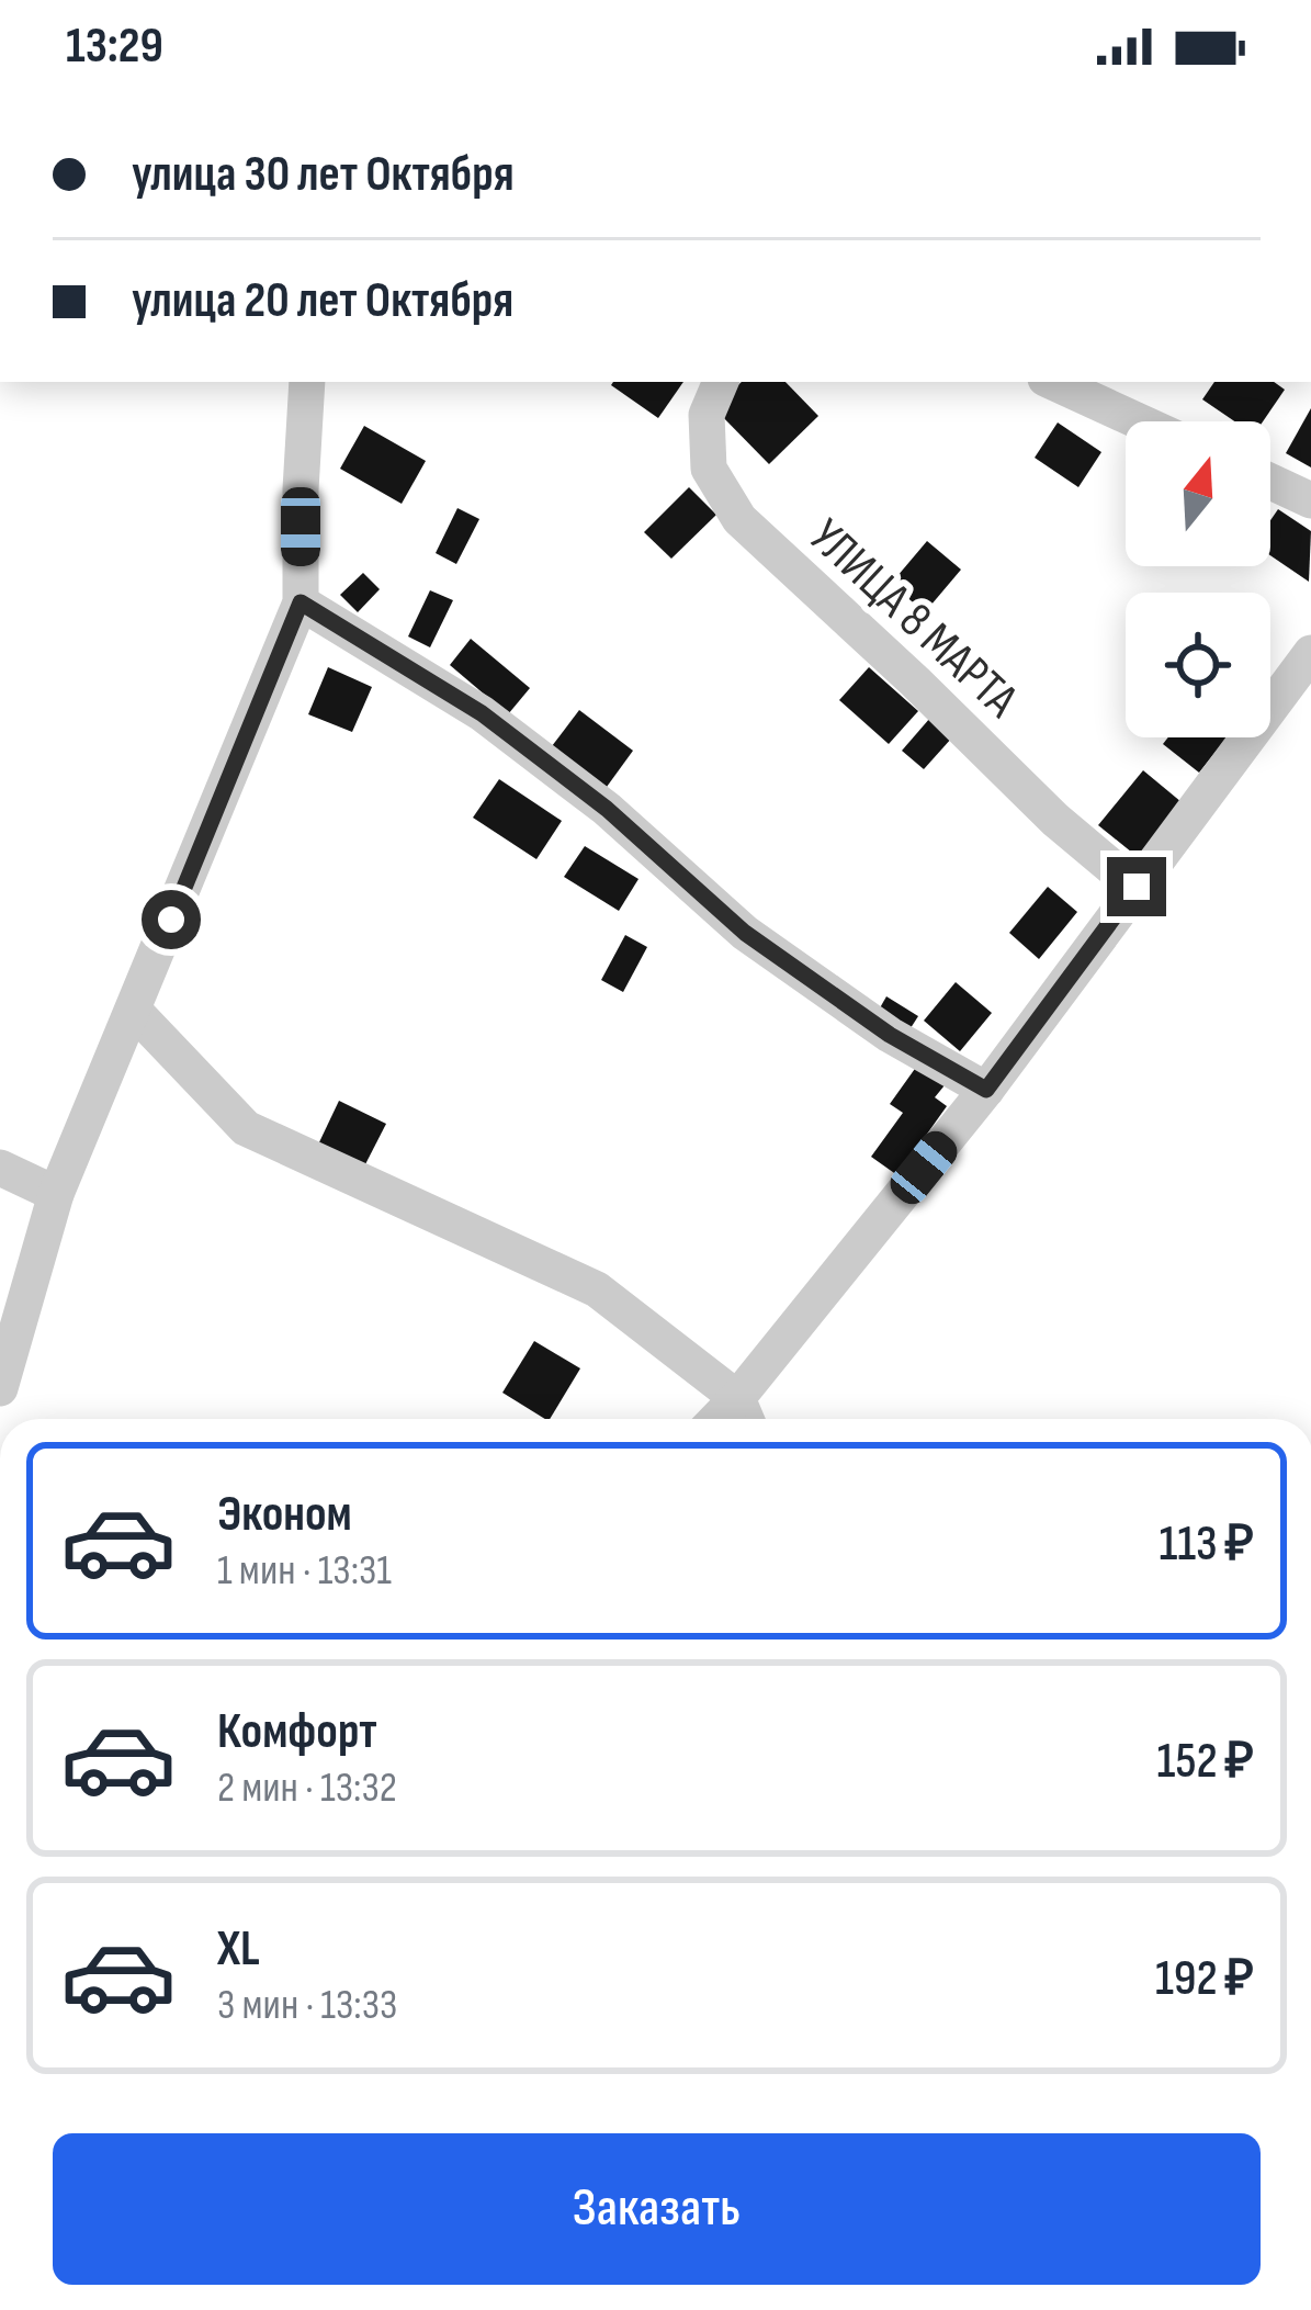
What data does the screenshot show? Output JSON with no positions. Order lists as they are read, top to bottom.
{
  "streets": {
    "street": ["УЛИЦА 8 МАРТА"]
  },
  "north": "top",
  "page": {
    "status": "13:29",
    "banner": ["улица 30 лет Октября", "улица 20 лет Октября"],
    "list": [
      {
        "name": "Эконом",
        "note": "1 мин · 13:31",
        "value": "113 ₽"
      },
      {
        "name": "Комфорт",
        "note": "2 мин · 13:32",
        "value": "152 ₽"
      },
      {
        "name": "XL",
        "note": "3 мин · 13:33",
        "value": "192 ₽"
      }
    ],
    "buttons": "Заказать"
  }
}
